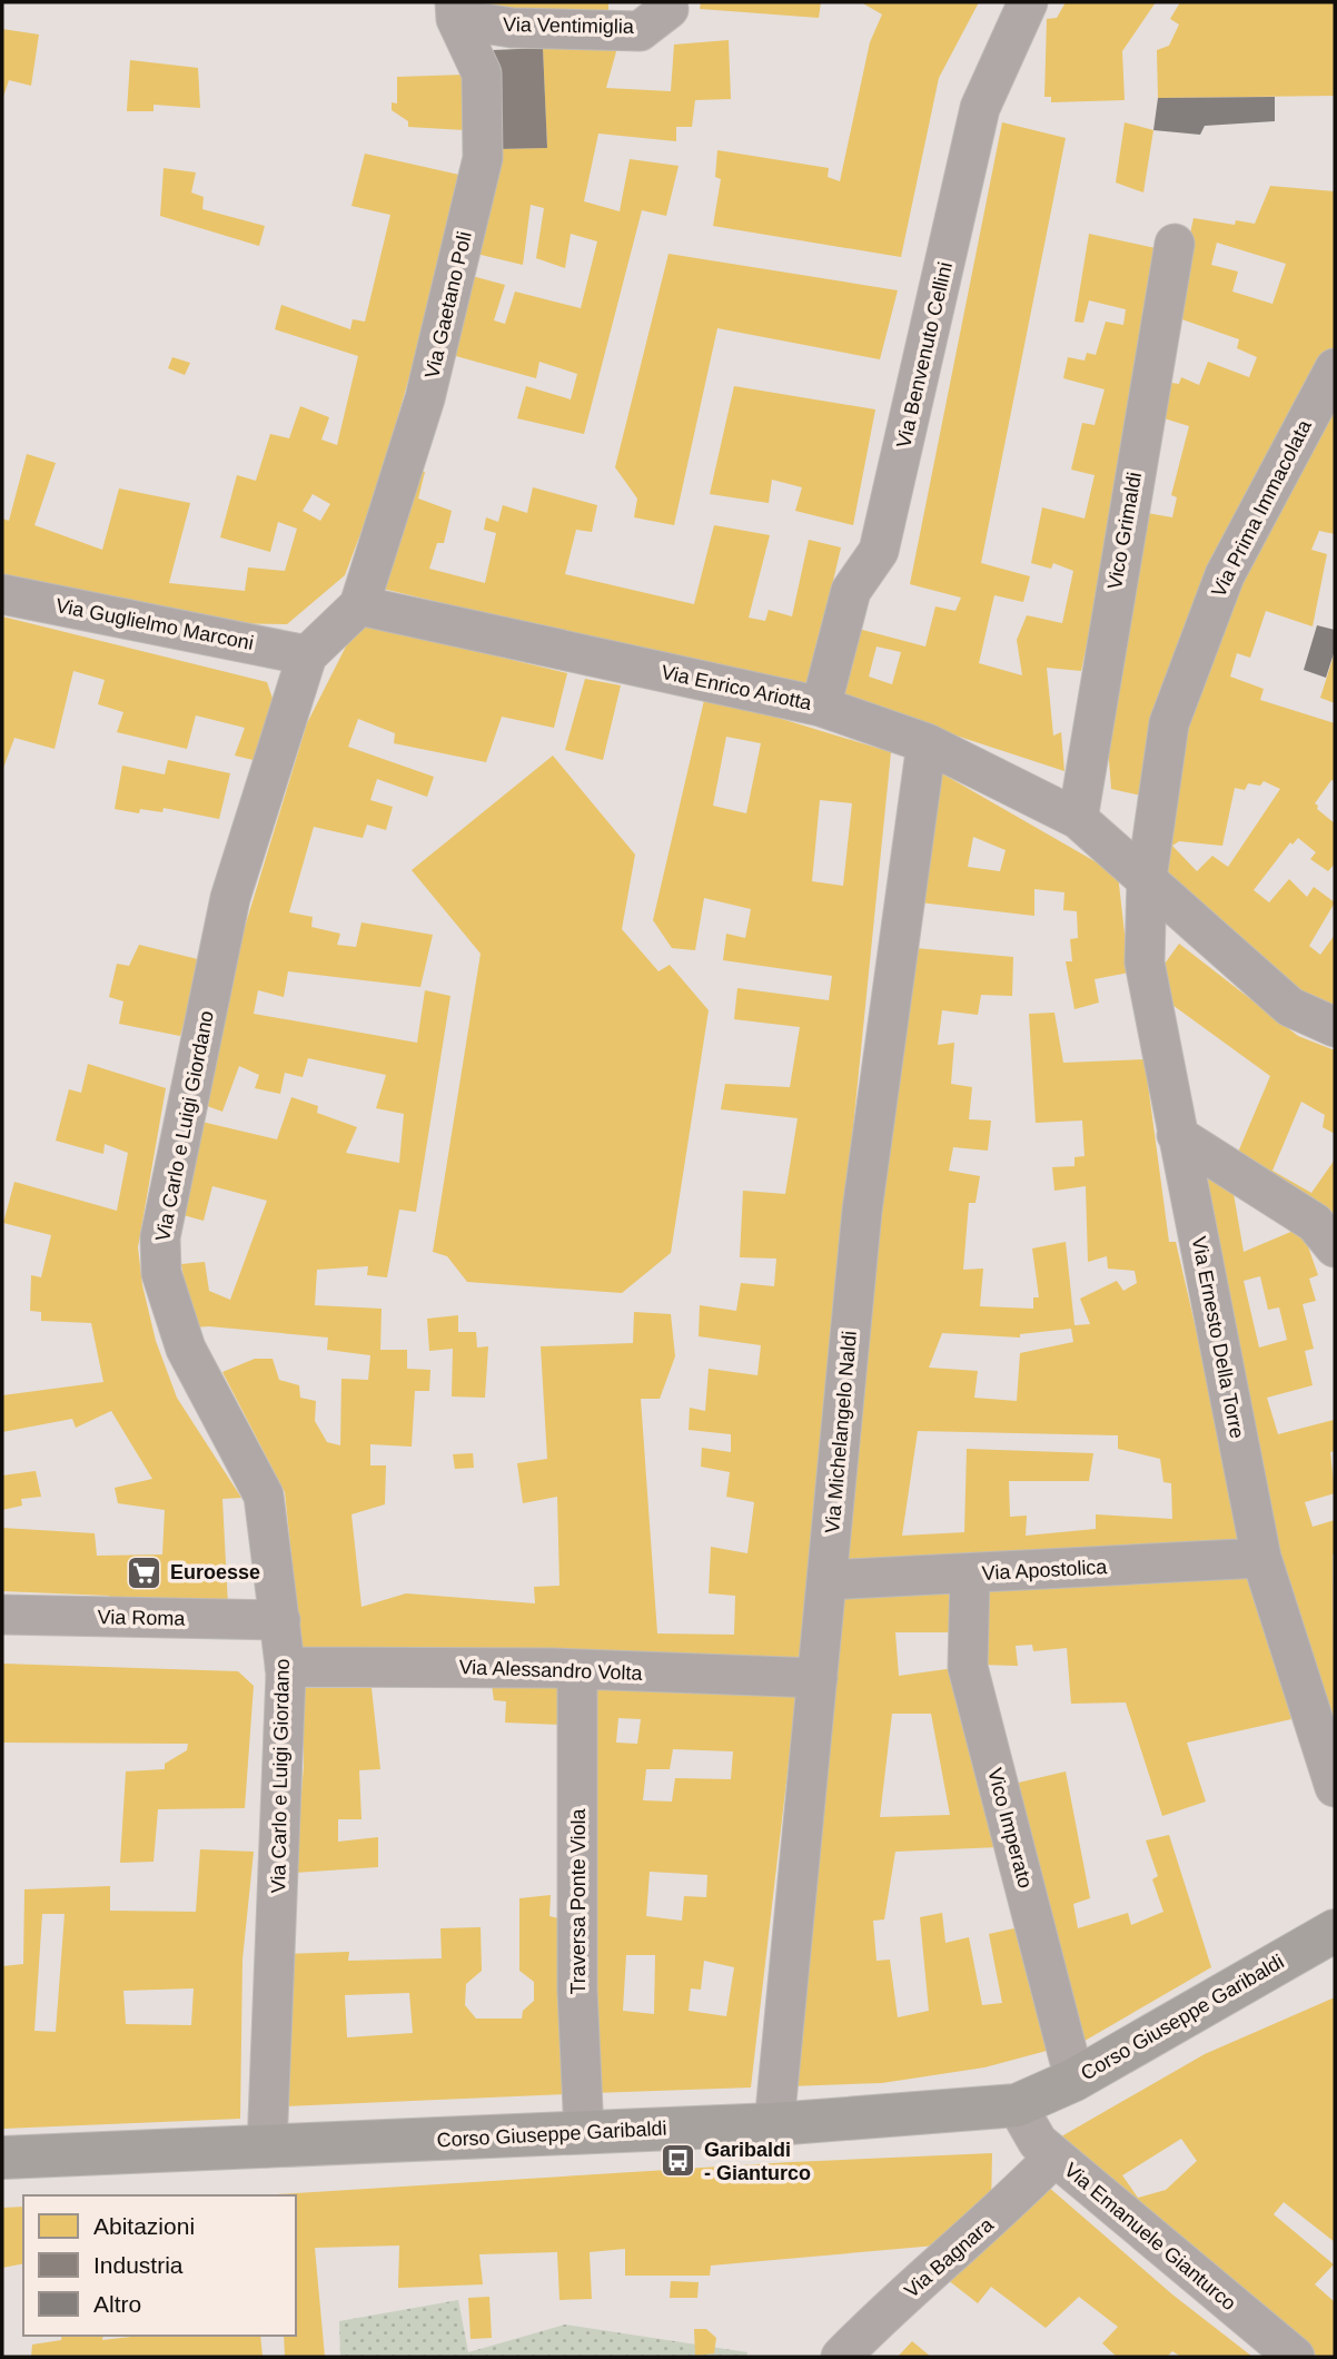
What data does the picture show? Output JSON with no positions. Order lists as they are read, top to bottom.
{
  "streets": {
    "main road": ["Corso Giuseppe Garibaldi"],
    "street": [
      "Via Ventimiglia",
      "Via Gaetano Poli",
      "Via Benvenuto Cellini",
      "Via Prima Immacolata",
      "Vico Grimaldi",
      "Via Guglielmo Marconi",
      "Via Enrico Ariotta",
      "Via Carlo e Luigi Giordano",
      "Via Ernesto Della Torre",
      "Via Michelangelo Naldi",
      "Via Apostolica",
      "Via Roma",
      "Via Alessandro Volta",
      "Vico Imperato",
      "Traversa Ponte Viola",
      "Via Emanuele Gianturco",
      "Via Bagnara"
    ]
  },
  "crossings": [
    ["Via Ventimiglia", "Via Gaetano Poli"],
    ["Via Gaetano Poli", "Via Enrico Ariotta"],
    ["Via Benvenuto Cellini", "Via Enrico Ariotta"],
    ["Via Prima Immacolata", "Via Enrico Ariotta"],
    ["Via Prima Immacolata", "Via Ernesto Della Torre"],
    ["Vico Grimaldi", "Via Enrico Ariotta"],
    ["Via Guglielmo Marconi", "Via Carlo e Luigi Giordano"],
    ["Via Enrico Ariotta", "Via Ernesto Della Torre"],
    ["Via Enrico Ariotta", "Via Michelangelo Naldi"],
    ["Via Carlo e Luigi Giordano", "Via Roma"],
    ["Via Carlo e Luigi Giordano", "Via Alessandro Volta"],
    ["Via Carlo e Luigi Giordano", "Corso Giuseppe Garibaldi"],
    ["Via Ernesto Della Torre", "Via Apostolica"],
    ["Via Michelangelo Naldi", "Via Apostolica"],
    ["Via Michelangelo Naldi", "Via Alessandro Volta"],
    ["Via Michelangelo Naldi", "Corso Giuseppe Garibaldi"],
    ["Via Apostolica", "Vico Imperato"],
    ["Via Alessandro Volta", "Traversa Ponte Viola"],
    ["Vico Imperato", "Corso Giuseppe Garibaldi"],
    ["Traversa Ponte Viola", "Corso Giuseppe Garibaldi"],
    ["Corso Giuseppe Garibaldi", "Via Emanuele Gianturco"],
    ["Via Emanuele Gianturco", "Via Bagnara"]
  ],
  "places": {
    "supermarket": ["Euroesse"],
    "bus stop": ["Garibaldi - Gianturco"]
  },
  "legend": ["Abitazioni", "Industria", "Altro"]
}
